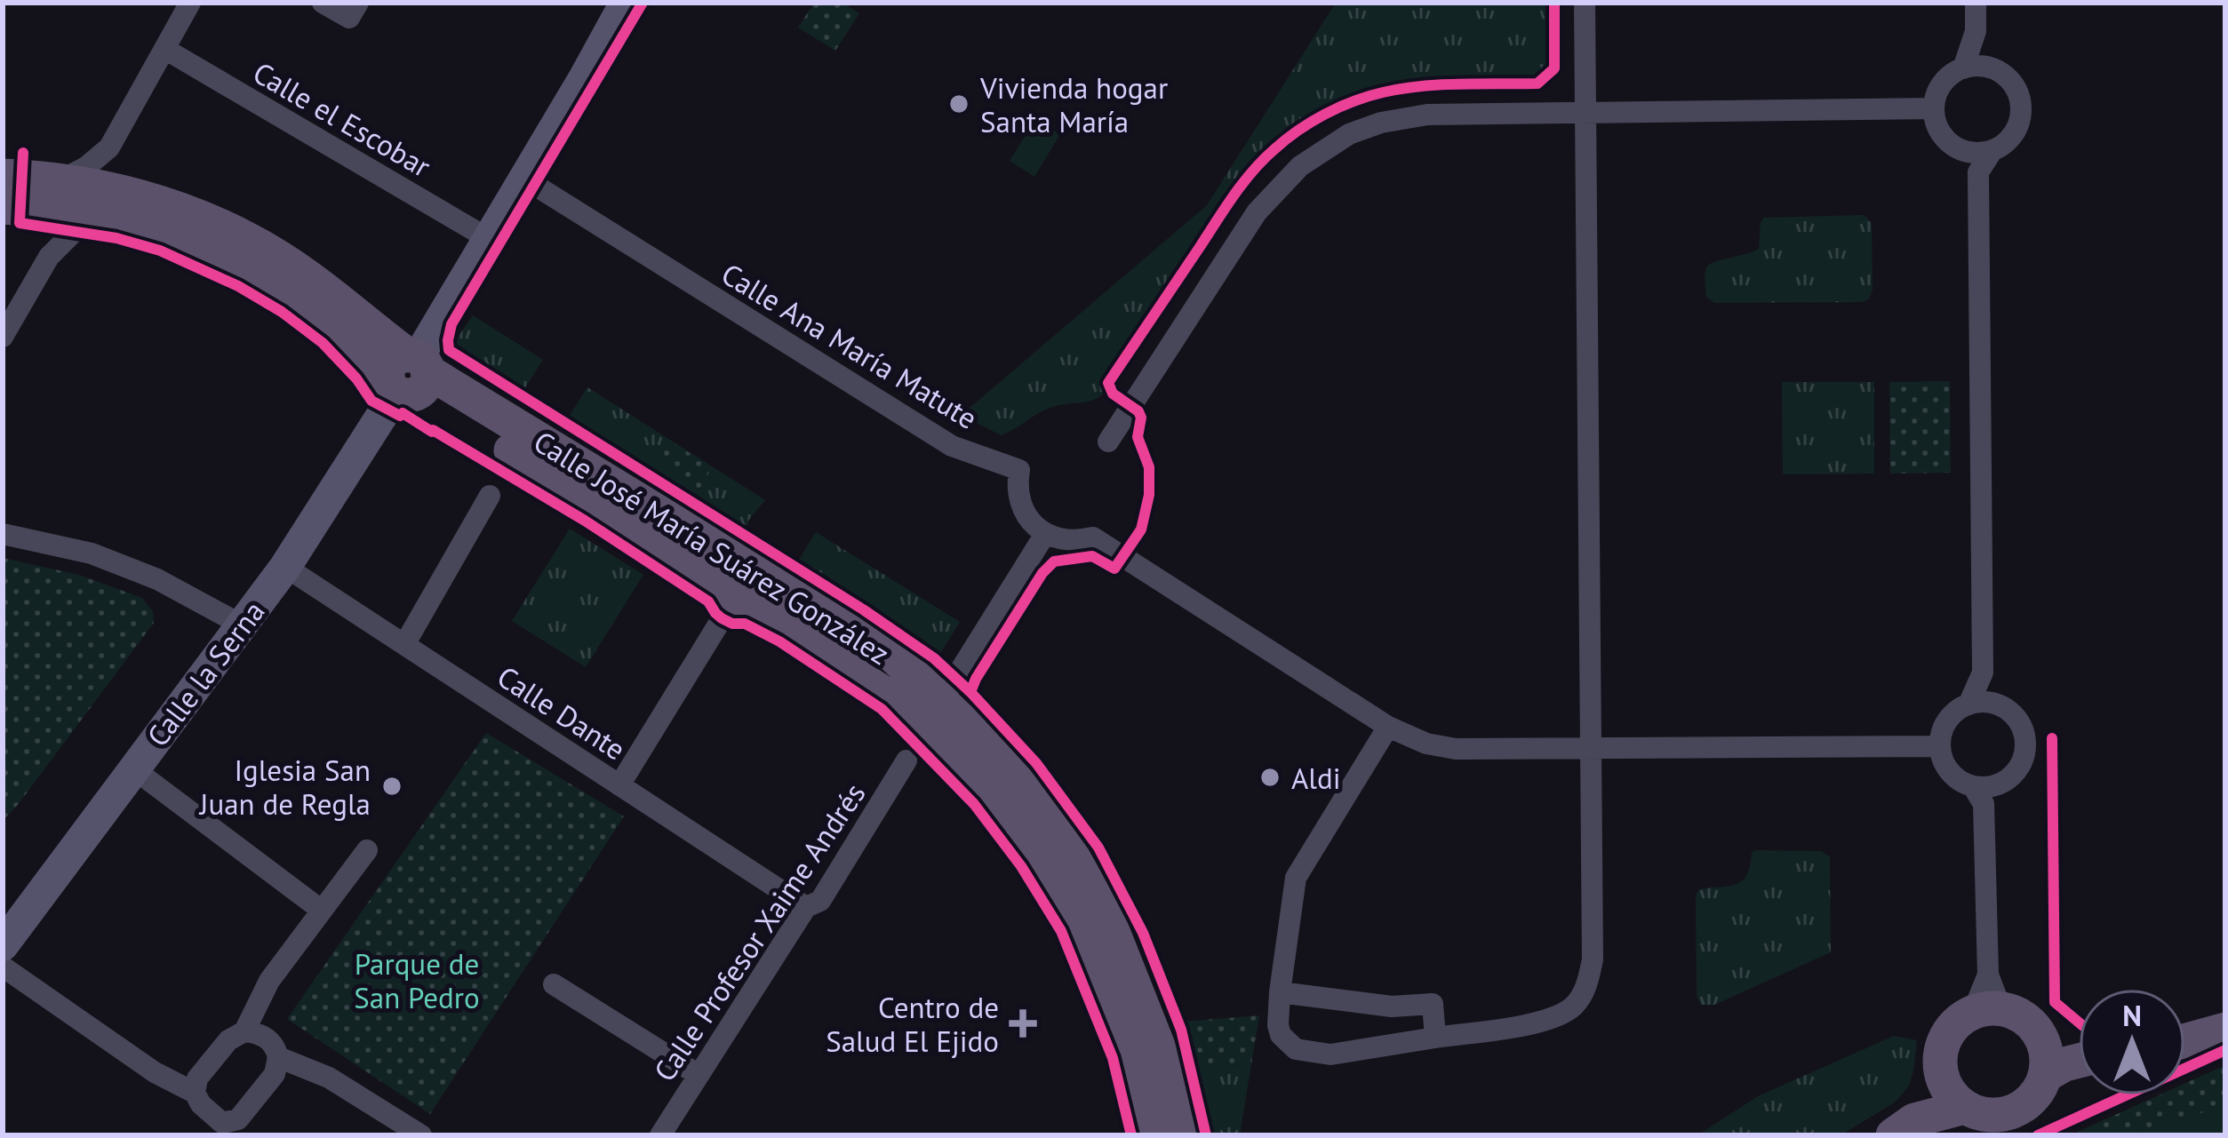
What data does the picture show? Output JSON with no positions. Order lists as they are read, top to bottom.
{
  "streets": {
    "main road": ["Calle José María Suárez González"],
    "street": [
      "Calle el Escobar",
      "Calle Ana María Matute",
      "Calle la Serna",
      "Calle Dante",
      "Calle Profesor Xaime Andrés"
    ]
  },
  "crossings": [
    ["Calle el Escobar", "Calle la Serna"],
    ["Calle Ana María Matute", "Calle la Serna"],
    ["Calle José María Suárez González", "Calle la Serna"],
    ["Calle la Serna", "Calle Dante"],
    ["Calle Dante", "Calle Profesor Xaime Andrés"]
  ],
  "parks": ["Parque de San Pedro"],
  "places": {
    "other": ["Vivienda hogar Santa María", "Aldi", "Iglesia San Juan de Regla"],
    "health": ["Centro de Salud El Ejido"]
  },
  "north": "top"
}
